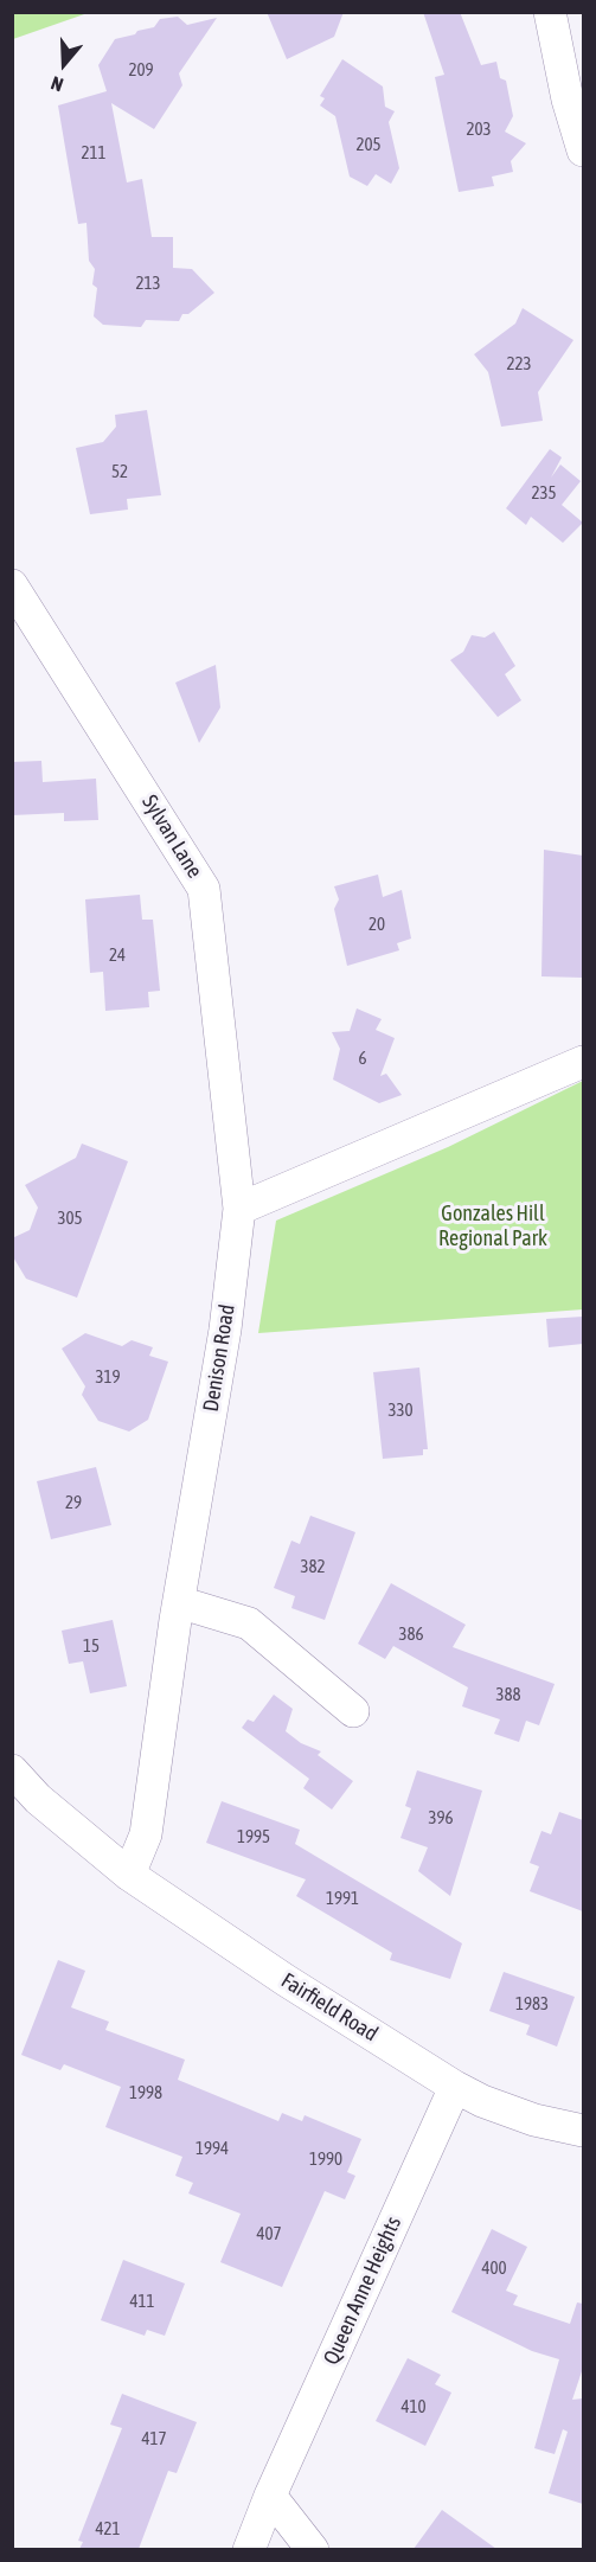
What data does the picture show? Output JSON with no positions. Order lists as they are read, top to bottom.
{
  "streets": {
    "street": [
      "Sylvan Lane",
      "Denison Road",
      "Fairfield Road",
      "Queen Anne Heights"
    ]
  },
  "crossings": [
    ["Sylvan Lane", "Denison Road"],
    ["Denison Road", "Fairfield Road"],
    ["Fairfield Road", "Queen Anne Heights"]
  ],
  "parks": ["Gonzales Hill Regional Park"],
  "house_numbers": [
    "209",
    "203",
    "205",
    "211",
    "213",
    "223",
    "52",
    "235",
    "20",
    "24",
    "6",
    "305",
    "319",
    "330",
    "29",
    "382",
    "386",
    "15",
    "388",
    "396",
    "1995",
    "1991",
    "1983",
    "1998",
    "1994",
    "1990",
    "407",
    "400",
    "411",
    "410",
    "417",
    "421"
  ],
  "north": "bottom"
}
